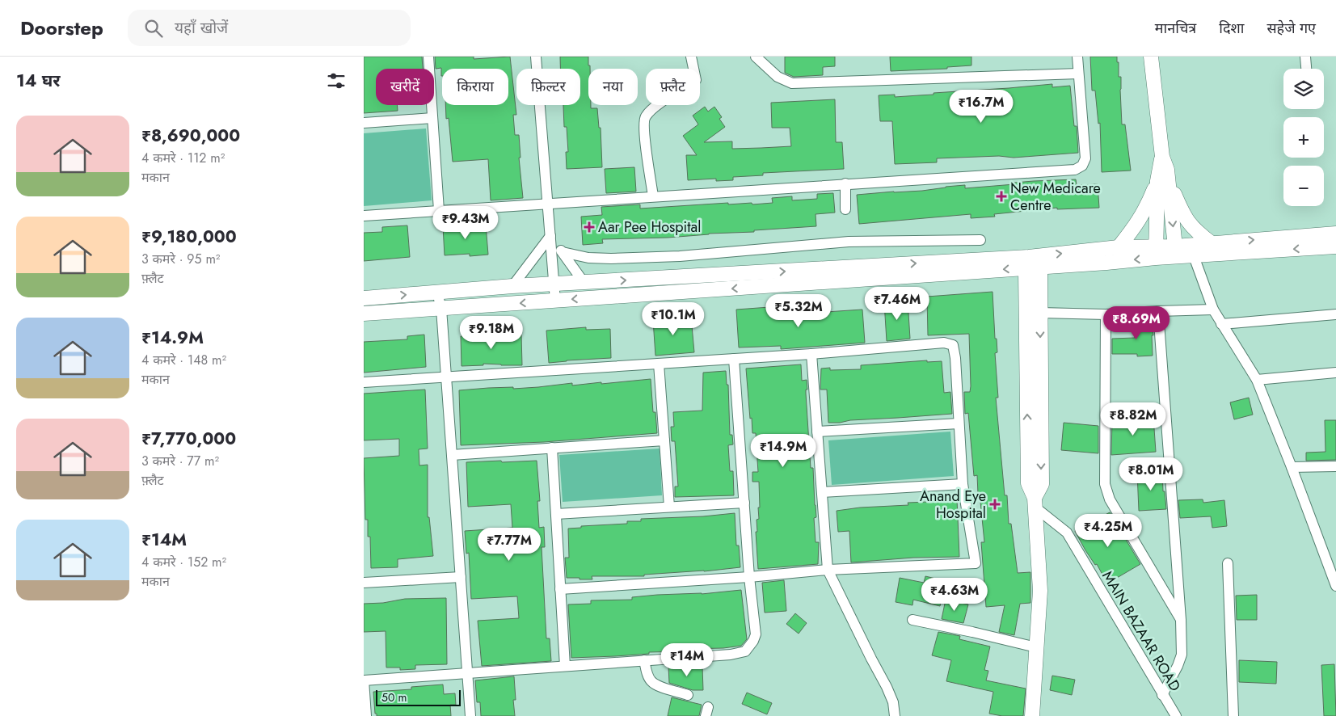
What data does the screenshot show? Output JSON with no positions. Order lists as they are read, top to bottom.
{
  "streets": {
    "street": ["MAIN BAZAAR ROAD"]
  },
  "places": {
    "health": ["New Medicare Centre", "Aar Pee Hospital", "Anand Eye Hospital"]
  },
  "scale_bar": "50 m",
  "page": {
    "header": "Doorstep",
    "search": "यहाँ खोजें",
    "nav": ["मानचित्र", "दिशा", "सहेजे गए"],
    "heading": "14 घर",
    "map_buttons": ["+", "−"],
    "chip": [
      "खरीदें",
      "किराया",
      "फ़िल्टर",
      "नया",
      "फ़्लैट"
    ],
    "price": [
      "₹16.7M",
      "₹9.43M",
      "₹7.46M",
      "₹5.32M",
      "₹10.1M",
      "₹8.69M",
      "₹9.18M",
      "₹8.82M",
      "₹14.9M",
      "₹8.01M",
      "₹4.25M",
      "₹7.77M",
      "₹4.63M",
      "₹14M"
    ],
    "list": [
      {
        "name": "₹8,690,000",
        "note": "4 कमरे · 112 m² · मकान"
      },
      {
        "name": "₹9,180,000",
        "note": "3 कमरे · 95 m² · फ़्लैट"
      },
      {
        "name": "₹14.9M",
        "note": "4 कमरे · 148 m² · मकान"
      },
      {
        "name": "₹7,770,000",
        "note": "3 कमरे · 77 m² · फ़्लैट"
      },
      {
        "name": "₹14M",
        "note": "4 कमरे · 152 m² · मकान"
      }
    ],
    "scale": "50 m"
  }
}
